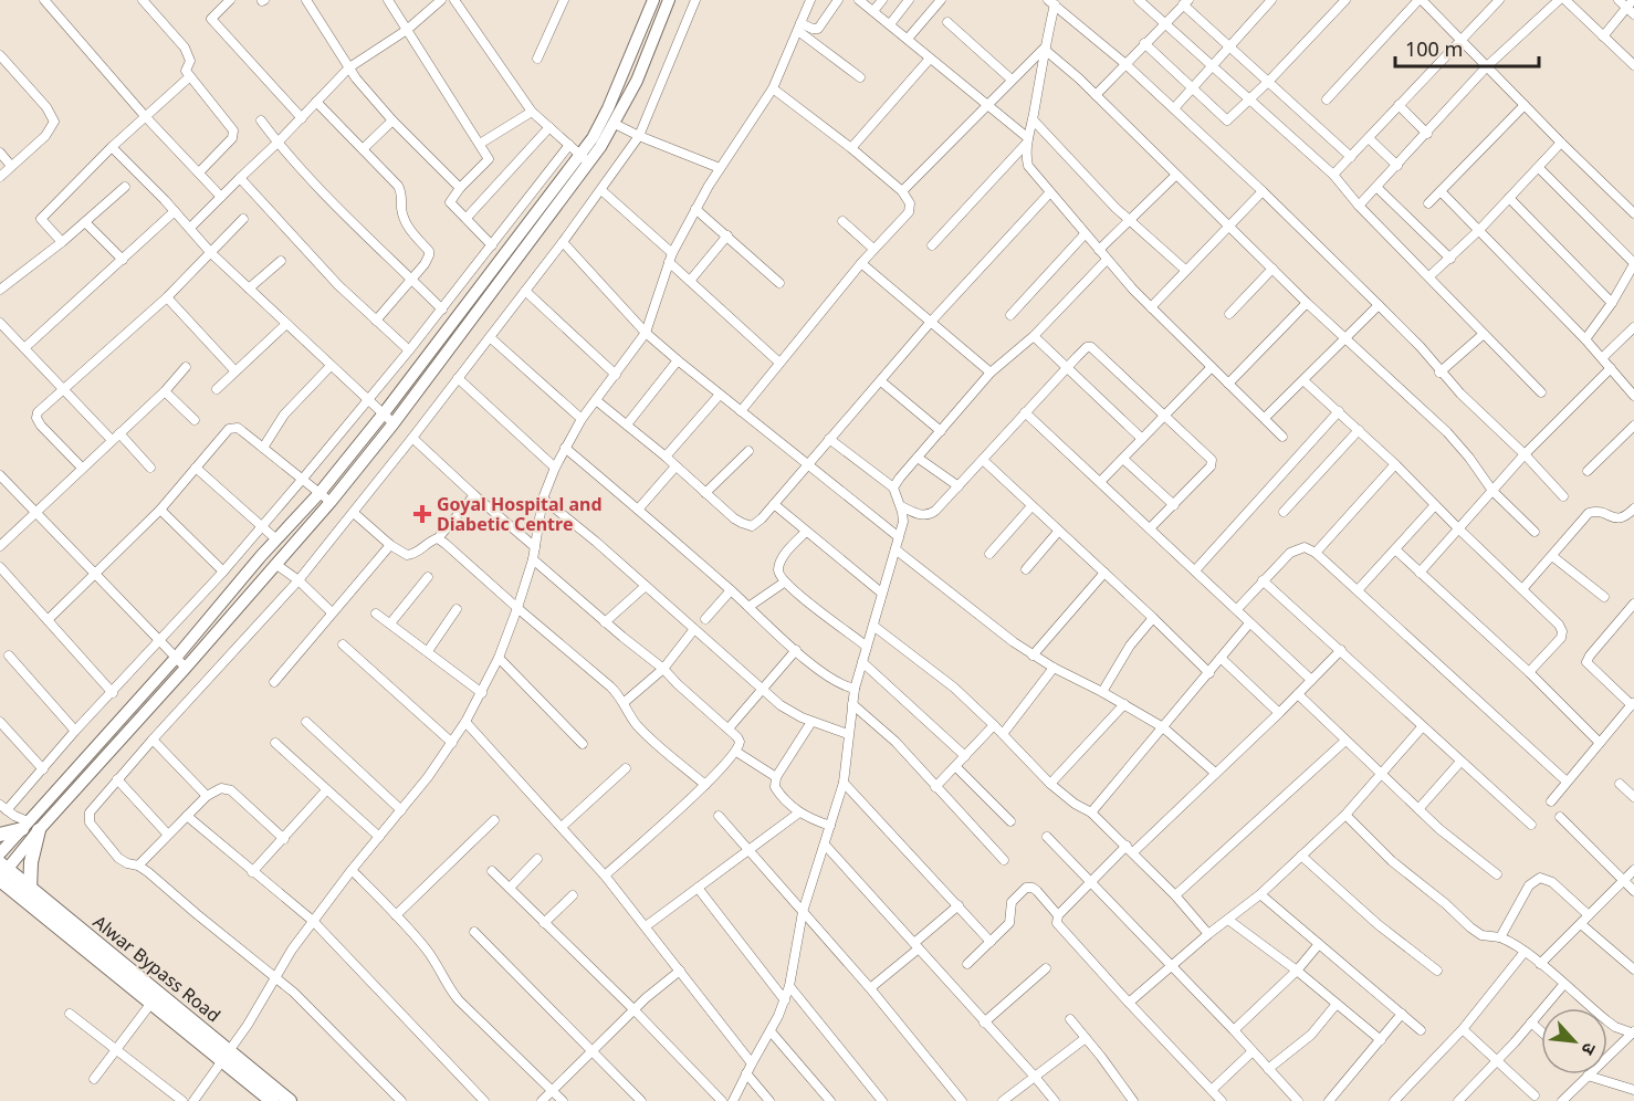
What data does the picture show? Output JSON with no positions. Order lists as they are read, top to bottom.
{
  "streets": {
    "main road": ["Alwar Bypass Road"]
  },
  "places": {
    "health": ["Goyal Hospital and Diabetic Centre"]
  },
  "scale_bar": "100 m",
  "north": "bottom right"
}
